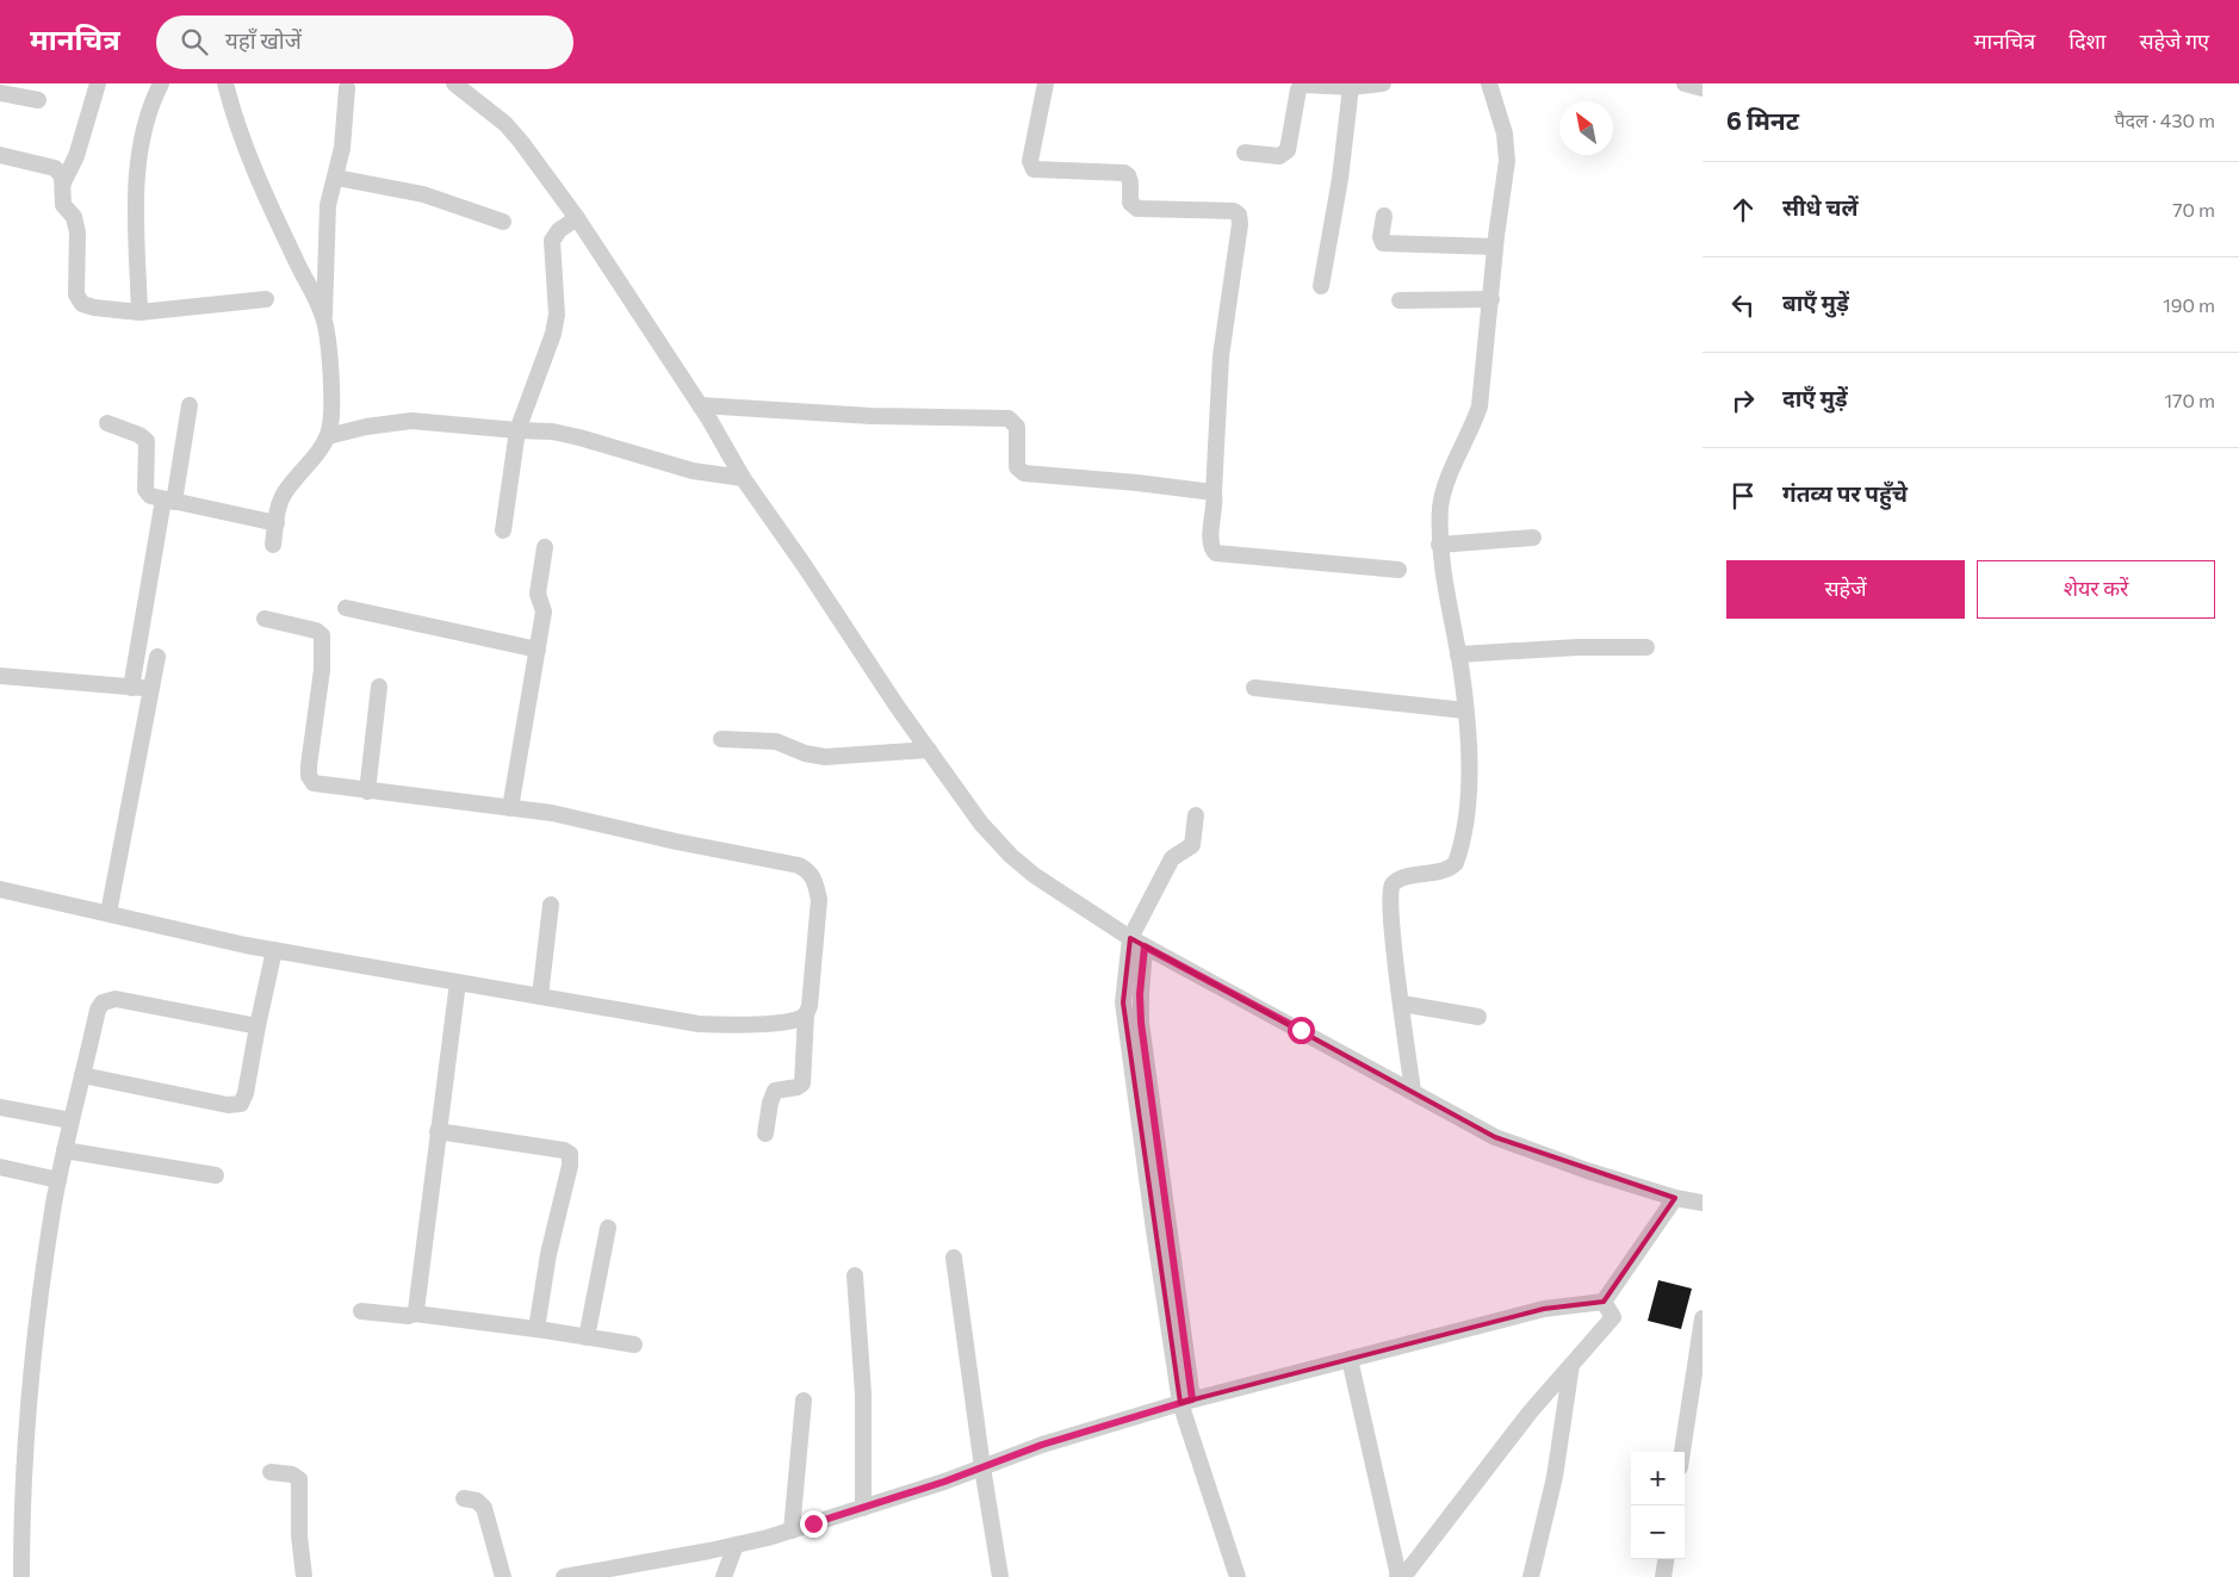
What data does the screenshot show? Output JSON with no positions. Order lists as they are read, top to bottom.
{
  "north": "top left",
  "page": {
    "header": "मानचित्र",
    "search": "यहाँ खोजें",
    "nav": ["मानचित्र", "दिशा", "सहेजे गए"],
    "heading": ["6 मिनट", "पैदल · 430 m"],
    "list": [
      ["सीधे चलें", "70 m"],
      ["बाएँ मुड़ें", "190 m"],
      ["दाएँ मुड़ें", "170 m"],
      "गंतव्य पर पहुँचे"
    ],
    "buttons": ["सहेजें", "शेयर करें"],
    "map_buttons": ["+", "−"]
  }
}
